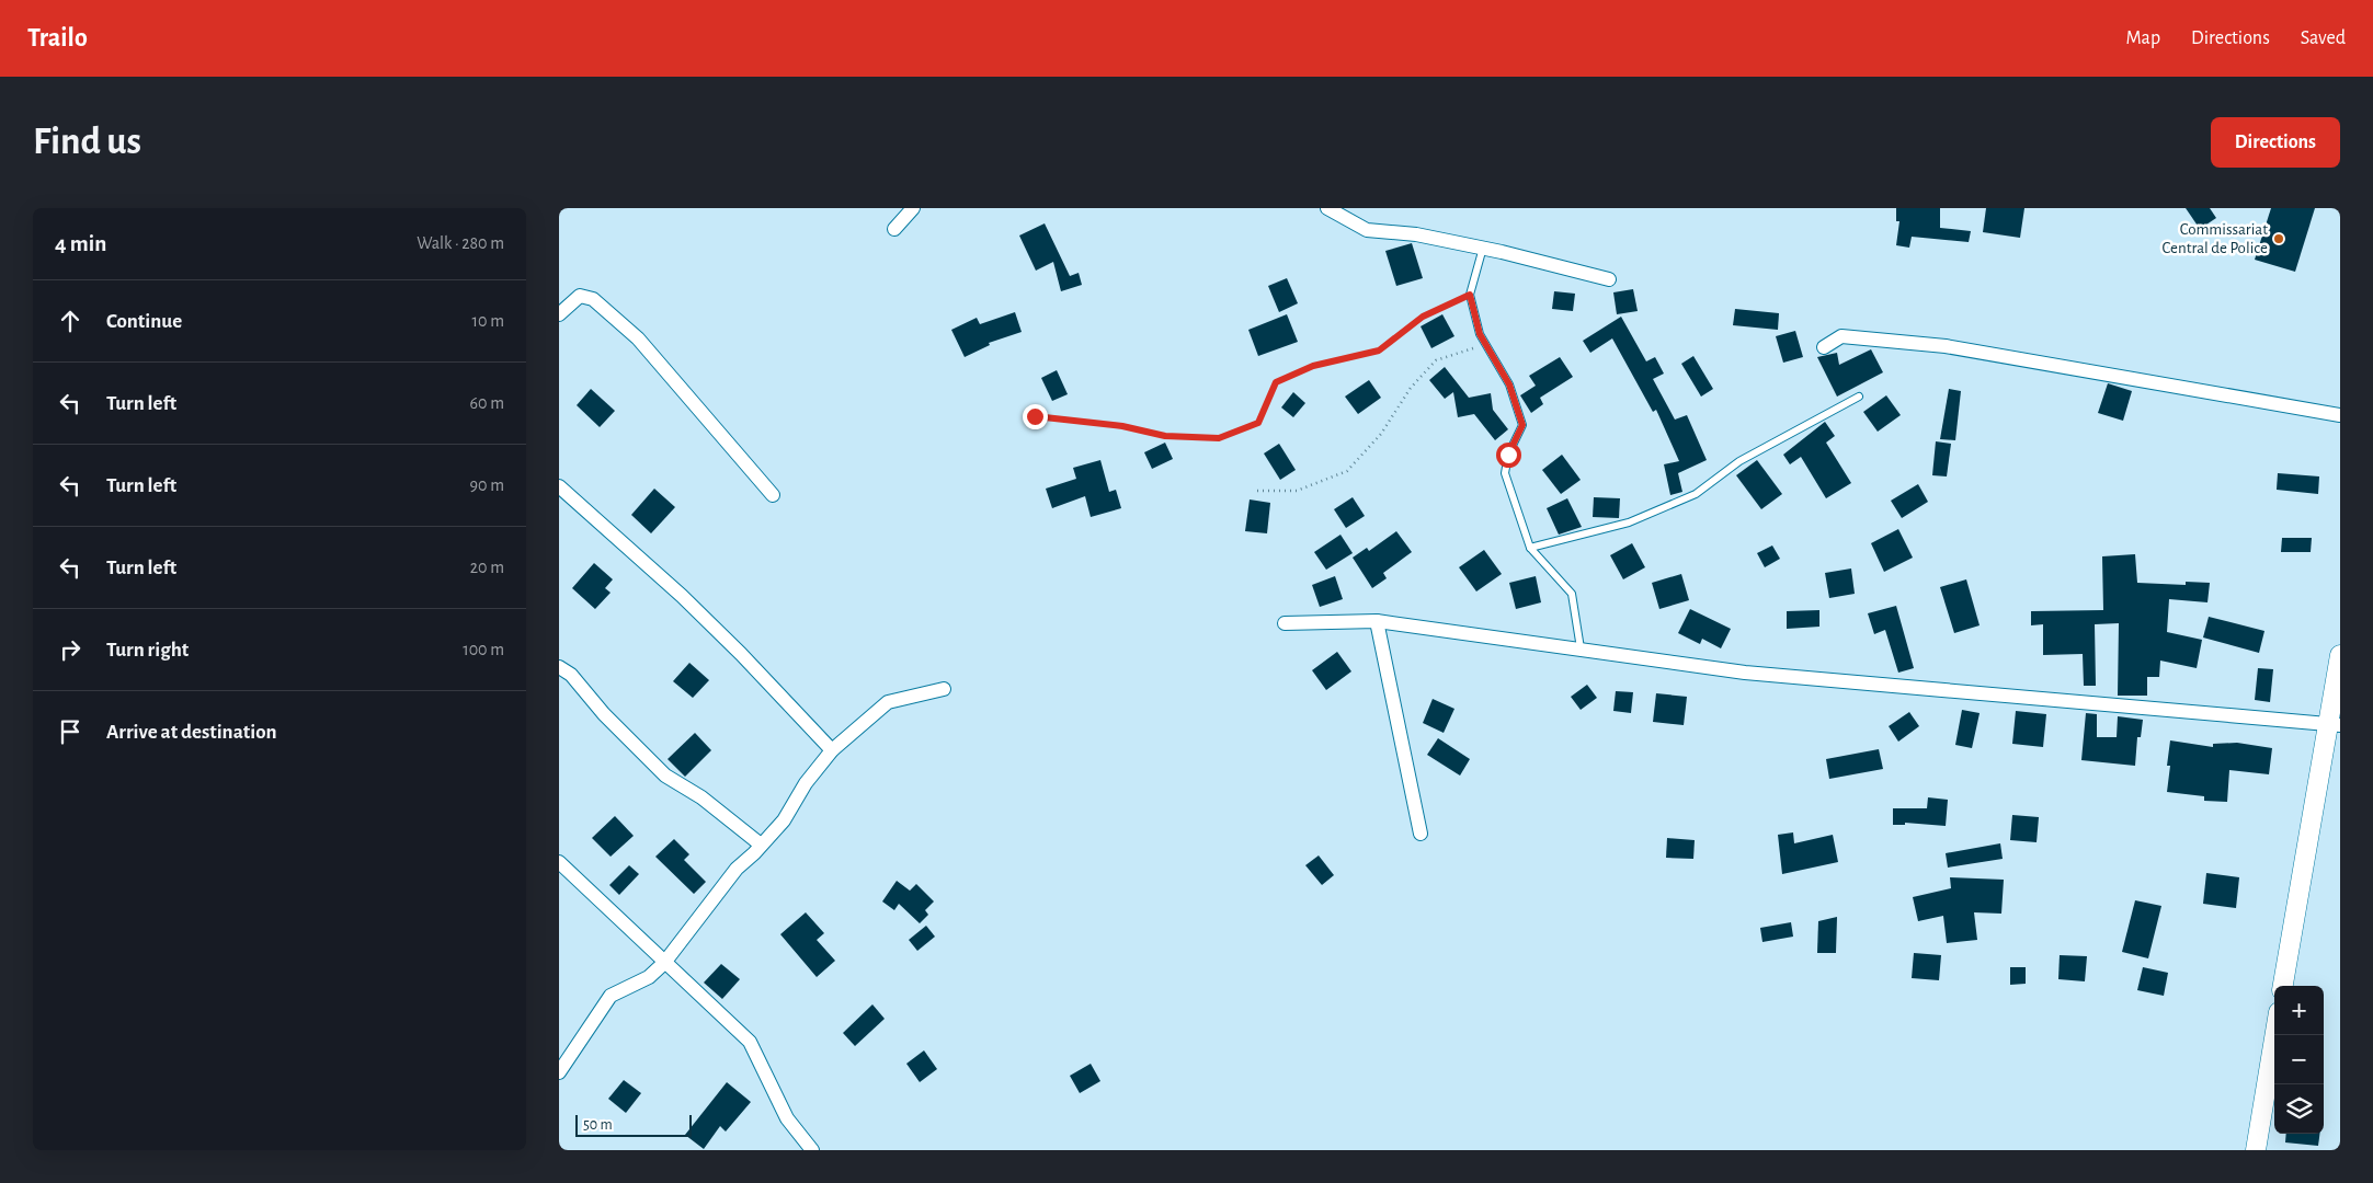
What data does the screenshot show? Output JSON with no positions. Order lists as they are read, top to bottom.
{
  "places": ["Commissariat Central de Police"],
  "scale_bar": "50 m",
  "page": {
    "header": "Trailo",
    "nav": ["Map", "Directions", "Saved"],
    "buttons": "Directions",
    "title": "Find us",
    "heading": ["4 min", "Walk · 280 m"],
    "list": [
      ["Continue", "10 m"],
      ["Turn left", "60 m"],
      ["Turn left", "90 m"],
      ["Turn left", "20 m"],
      ["Turn right", "100 m"],
      "Arrive at destination"
    ],
    "map_buttons": ["+", "−"],
    "scale": "50 m"
  }
}
